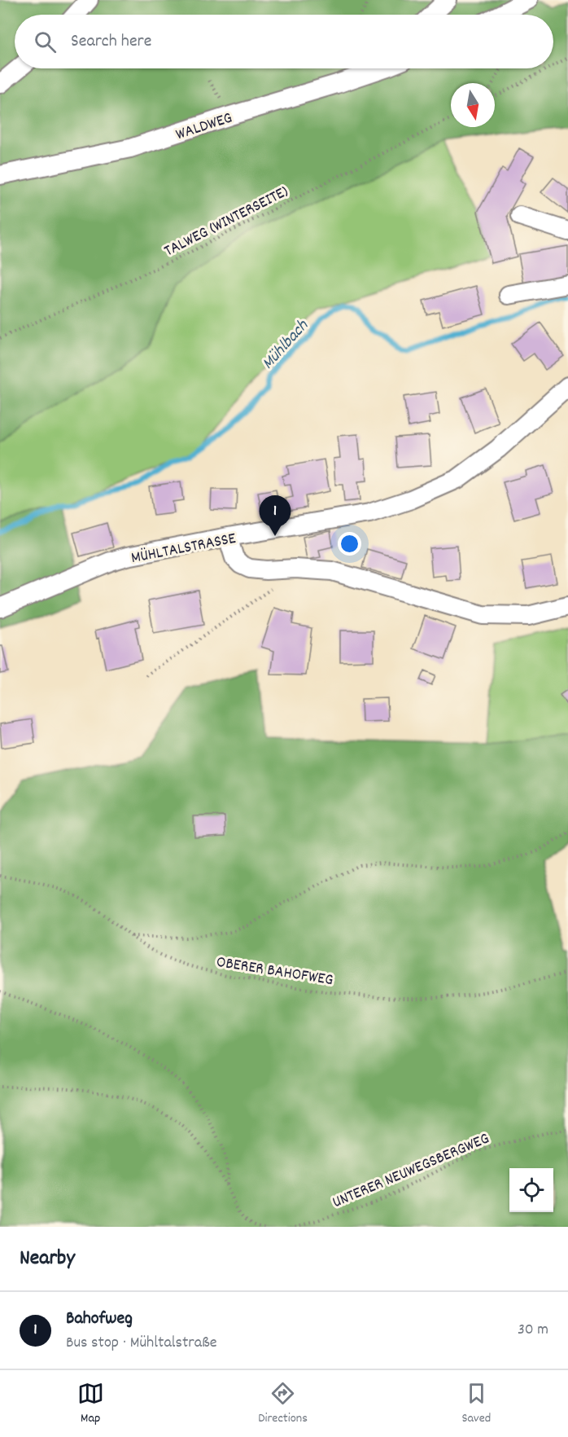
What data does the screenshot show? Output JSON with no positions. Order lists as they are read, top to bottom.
{
  "streets": {
    "street": ["WALDWEG", "MÜHLTALSTRASSE"],
    "path": ["TALWEG (WINTERSEITE)", "OBERER BAHOFWEG", "UNTERER NEUWEGSBERGWEG"]
  },
  "water": ["Mühlbach"],
  "north": "bottom",
  "page": {
    "search": "Search here",
    "pins": "1",
    "heading": "Nearby",
    "list": [
      {
        "mark": "1",
        "name": "Bahofweg",
        "note": "Bus stop · Mühltalstraße",
        "value": "30 m"
      }
    ],
    "nav": ["Map", "Directions", "Saved"]
  }
}
